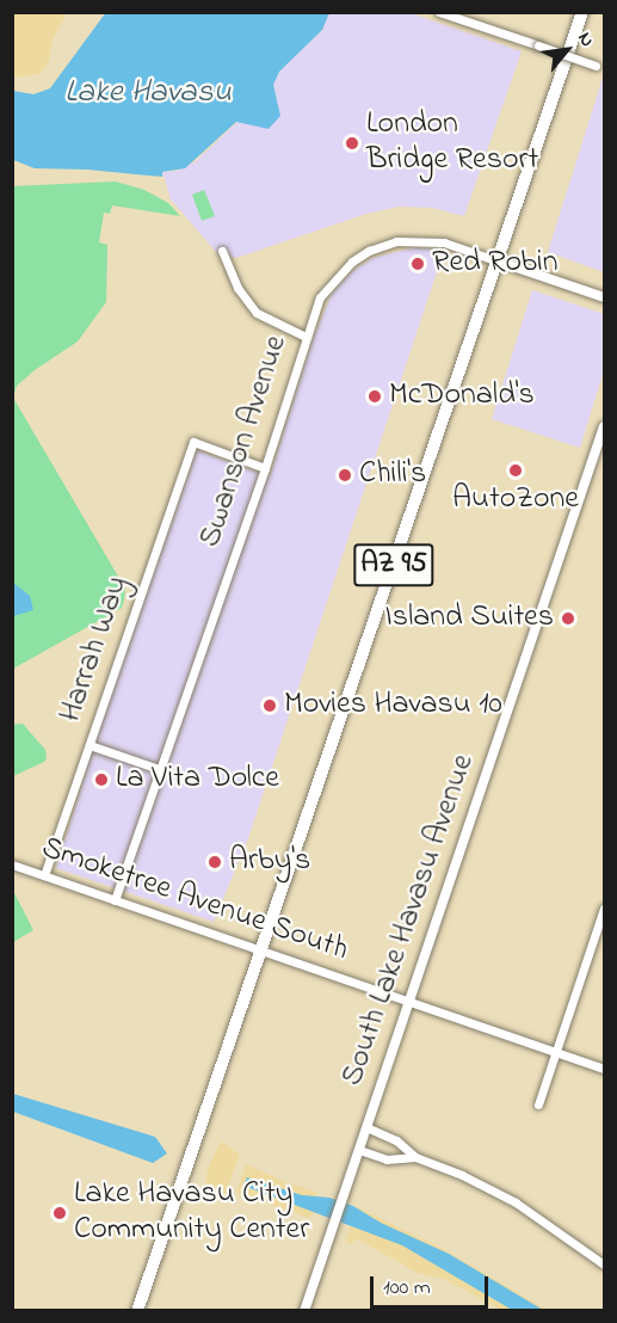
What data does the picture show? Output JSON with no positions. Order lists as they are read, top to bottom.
{
  "streets": {
    "highway": ["AZ 95"],
    "main road": ["Swanson Avenue", "South Lake Havasu Avenue"],
    "street": ["Harrah Way", "Smoketree Avenue South"]
  },
  "crossings": [
    ["Swanson Avenue", "AZ 95"],
    ["Swanson Avenue", "Harrah Way"],
    ["Swanson Avenue", "Smoketree Avenue South"],
    ["AZ 95", "Smoketree Avenue South"],
    ["Harrah Way", "Smoketree Avenue South"],
    ["Smoketree Avenue South", "South Lake Havasu Avenue"]
  ],
  "water": ["Lake Havasu"],
  "places": [
    "London Bridge Resort",
    "Red Robin",
    "McDonald's",
    "AutoZone",
    "Chili's",
    "Island Suites",
    "Movies Havasu 10",
    "La Vita Dolce",
    "Arby's",
    "Lake Havasu City Community Center"
  ],
  "scale_bar": "100 m",
  "north": "top right"
}
